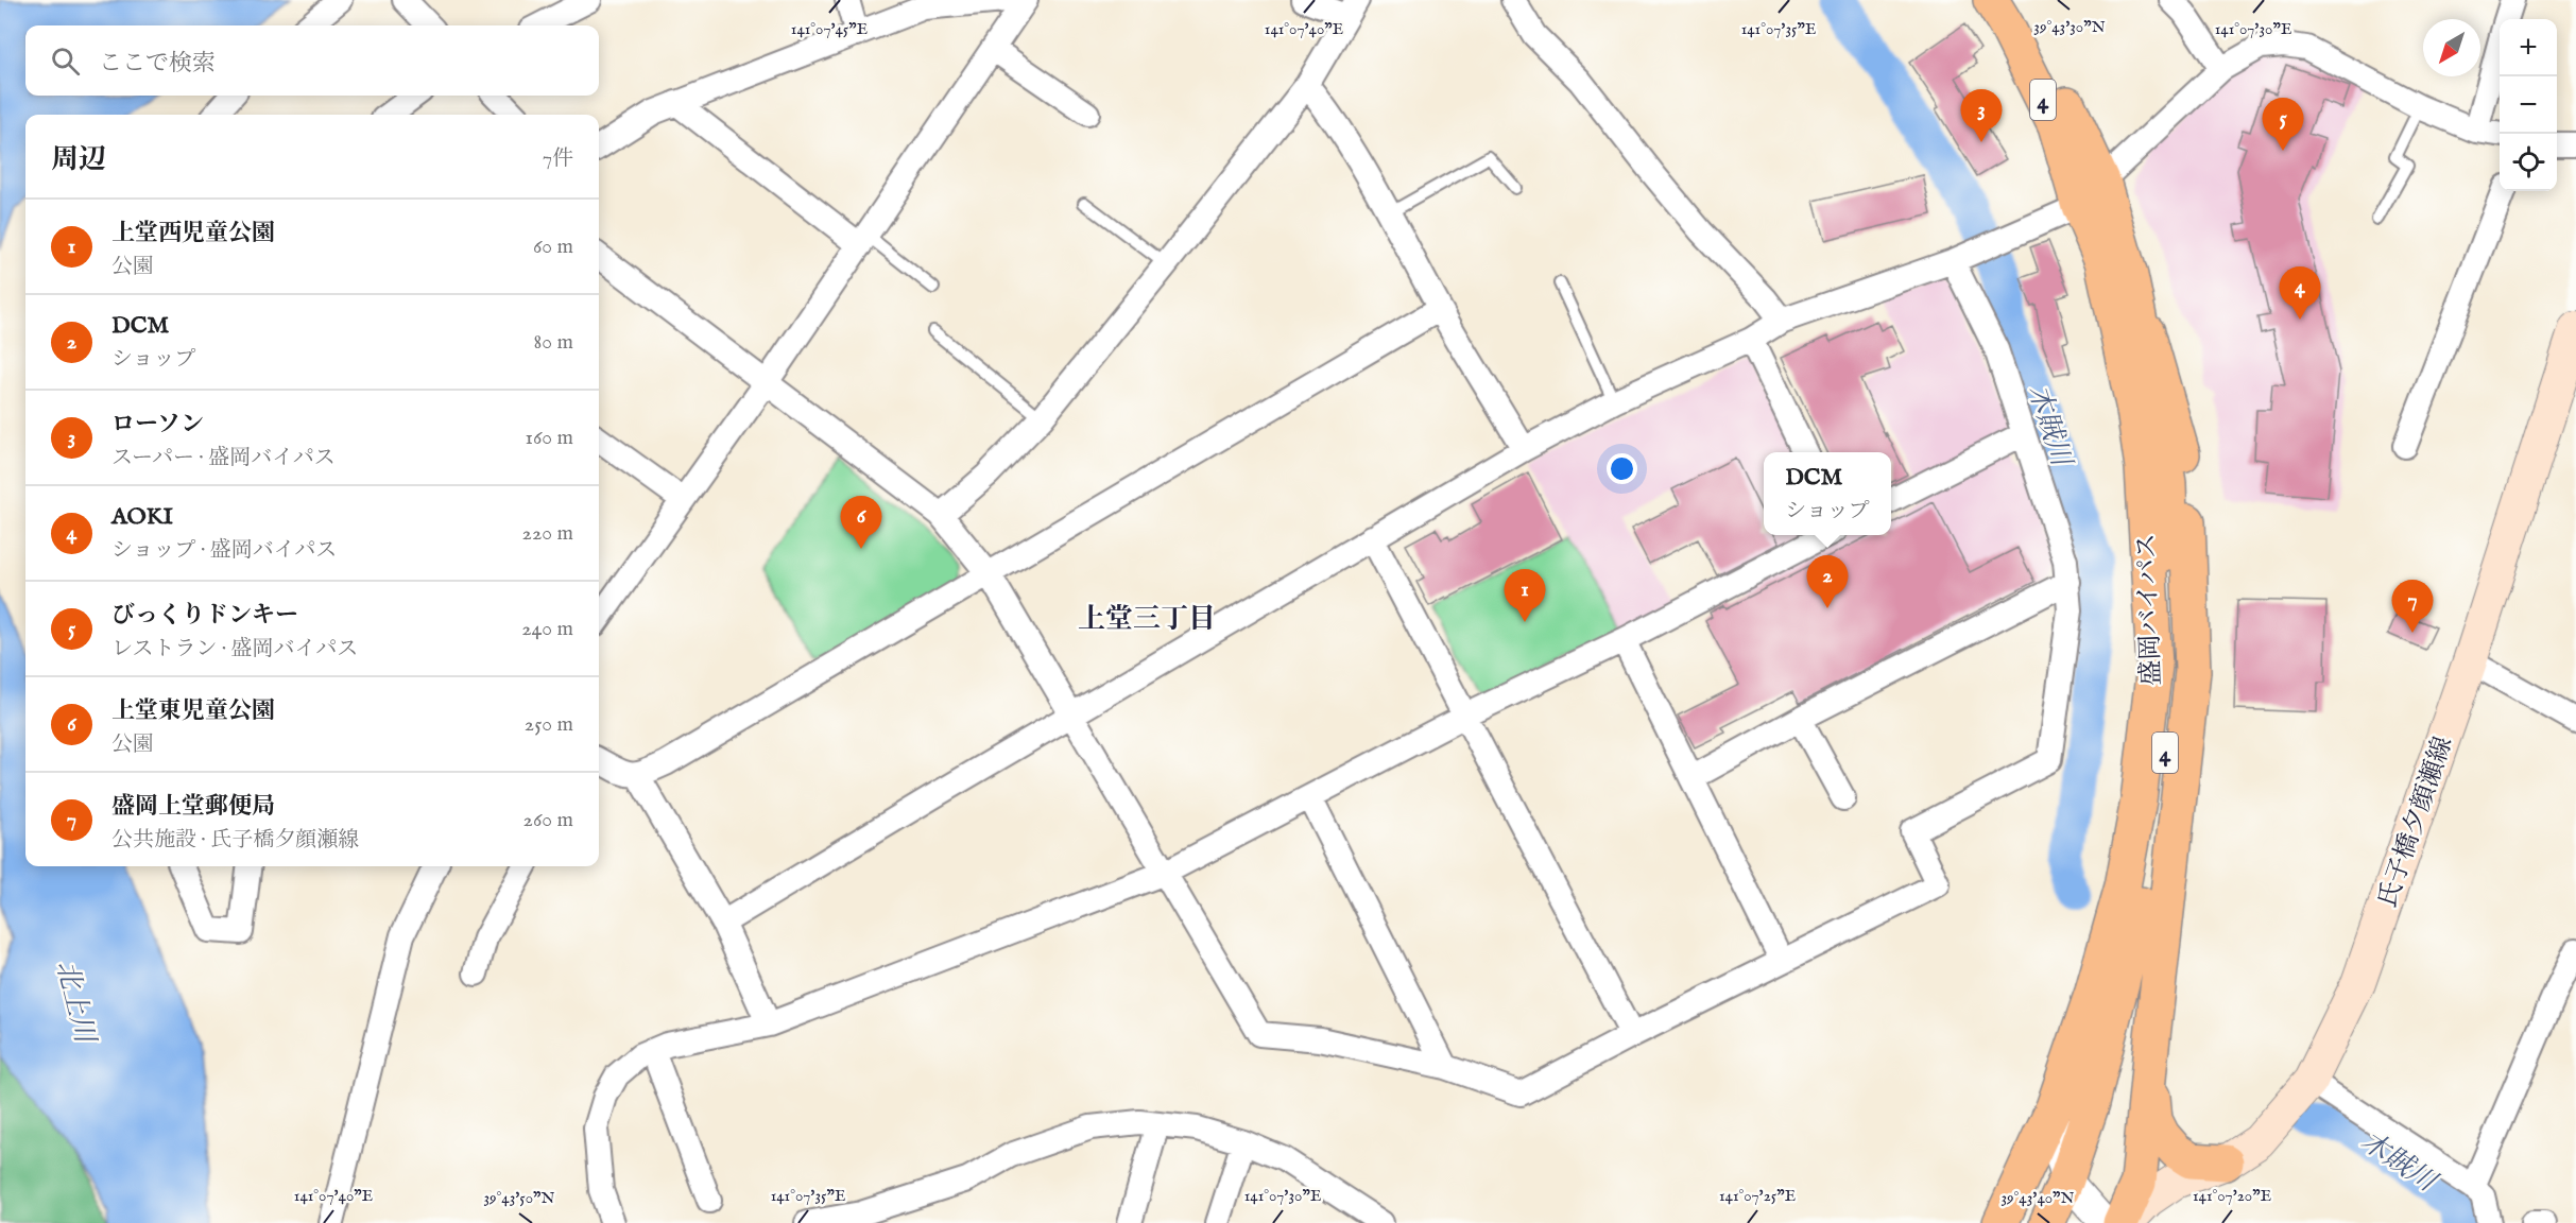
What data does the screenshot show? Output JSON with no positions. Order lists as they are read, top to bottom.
{
  "streets": {
    "highway": ["4", "盛岡バイパス"],
    "main road": ["氏子橋夕顔瀬線"]
  },
  "districts": ["上堂三丁目"],
  "water": ["木賊川", "北上川"],
  "north": "bottom left",
  "page": {
    "map_buttons": ["+", "−"],
    "search": "ここで検索",
    "pins": [
      "3",
      "5",
      "4",
      "6",
      "2",
      "1",
      "7"
    ],
    "heading": ["周辺", "7件"],
    "list": [
      {
        "mark": "1",
        "name": "上堂西児童公園",
        "note": "公園",
        "value": "60 m"
      },
      {
        "mark": "2",
        "name": "DCM",
        "note": "ショップ",
        "value": "80 m"
      },
      {
        "mark": "3",
        "name": "ローソン",
        "note": "スーパー · 盛岡バイパス",
        "value": "160 m"
      },
      {
        "mark": "4",
        "name": "AOKI",
        "note": "ショップ · 盛岡バイパス",
        "value": "220 m"
      },
      {
        "mark": "5",
        "name": "びっくりドンキー",
        "note": "レストラン · 盛岡バイパス",
        "value": "240 m"
      },
      {
        "mark": "6",
        "name": "上堂東児童公園",
        "note": "公園",
        "value": "250 m"
      },
      {
        "mark": "7",
        "name": "盛岡上堂郵便局",
        "note": "公共施設 · 氏子橋夕顔瀬線",
        "value": "260 m"
      }
    ],
    "popup": ["DCM", "ショップ"]
  },
  "coordinates": [
    "39°43'30\"N",
    "141°07'45\"E",
    "141°07'40\"E",
    "141°07'35\"E",
    "141°07'30\"E",
    "141°07'25\"E",
    "141°07'20\"E",
    "39°43'50\"N",
    "39°43'40\"N"
  ]
}
